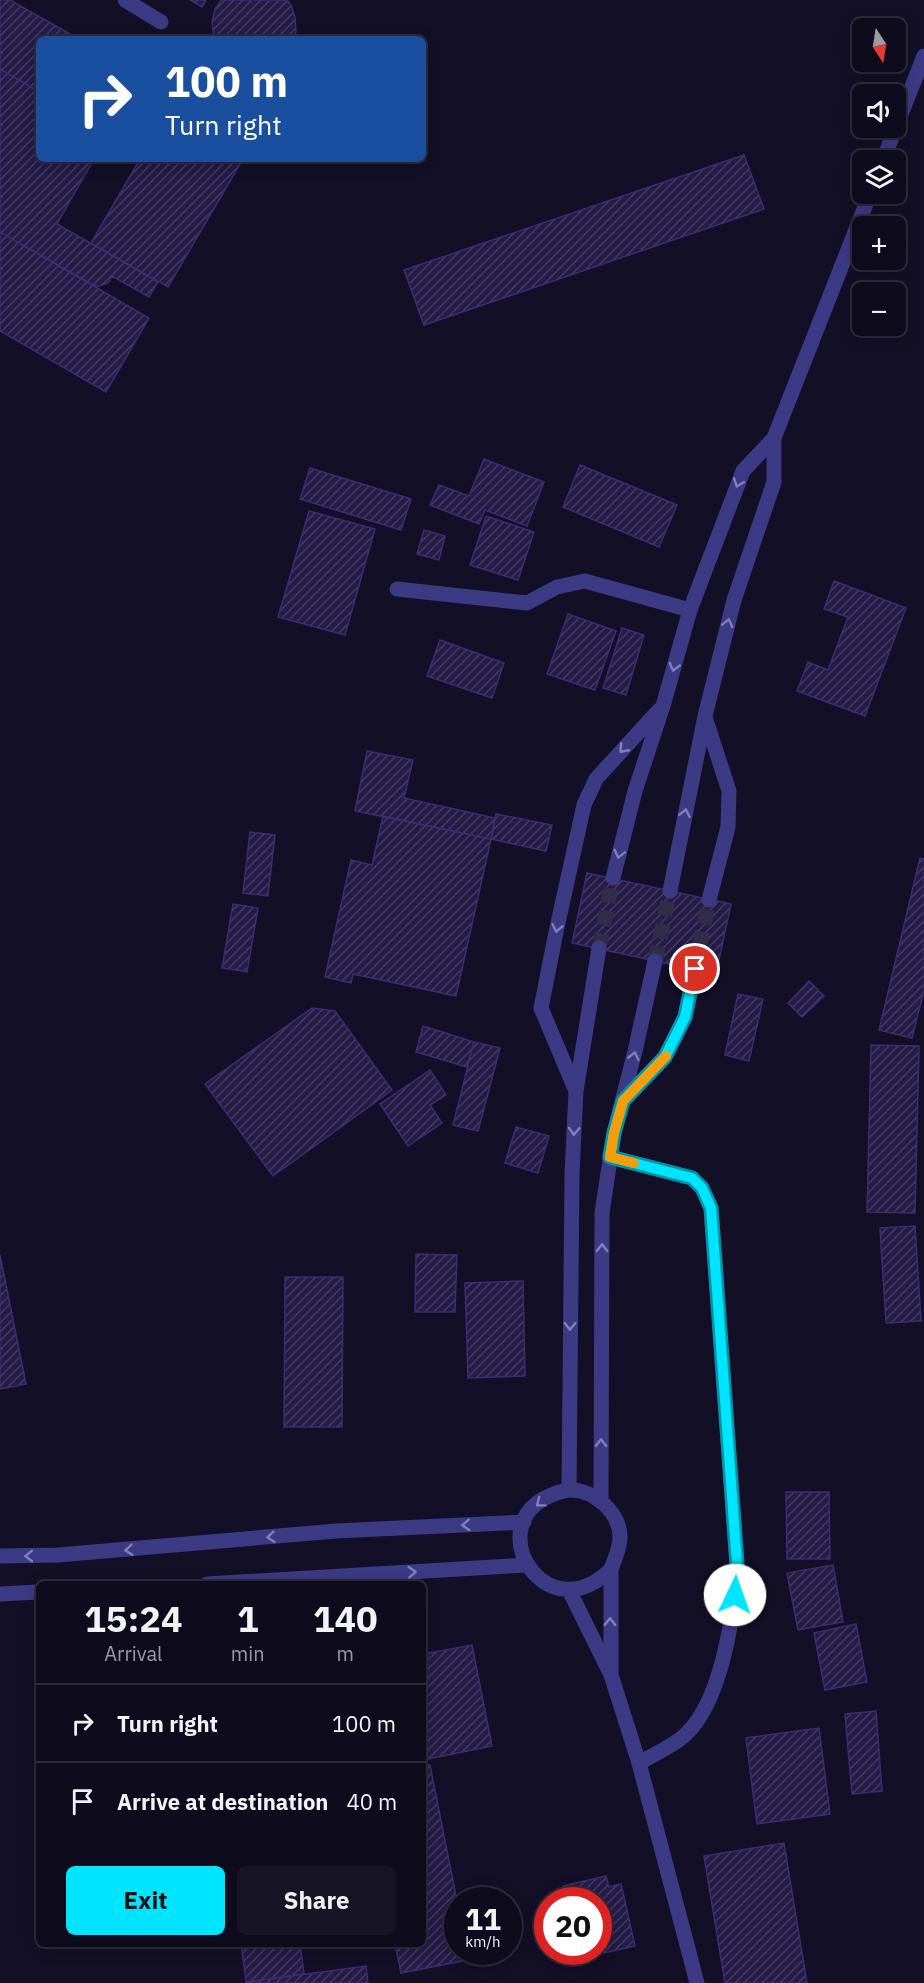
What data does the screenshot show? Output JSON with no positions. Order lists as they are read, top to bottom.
{
  "north": "bottom",
  "page": {
    "map_buttons": ["+", "−"],
    "turn": ["100 m", "Turn right"],
    "eta": [
      "15:24",
      "Arrival",
      "1",
      "min",
      "140",
      "m"
    ],
    "list": [
      {
        "name": "Turn right",
        "value": "100 m"
      },
      {
        "name": "Arrive at destination",
        "value": "40 m"
      }
    ],
    "buttons": ["Exit", "Share"],
    "speed": "11 km/h",
    "limit": "20"
  }
}
